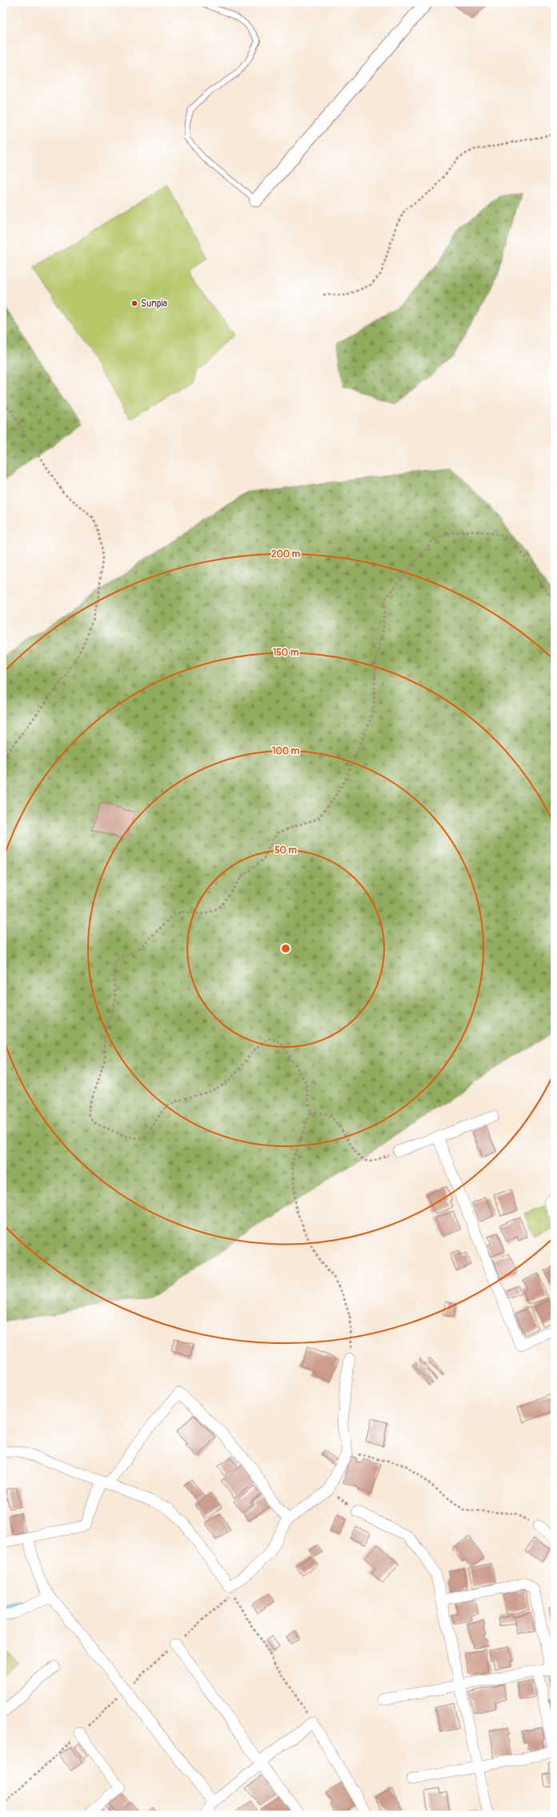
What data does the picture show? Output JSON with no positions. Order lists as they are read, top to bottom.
{
  "places": ["Sunpia"],
  "rings": [
    "200 m",
    "150 m",
    "100 m",
    "50 m"
  ]
}
